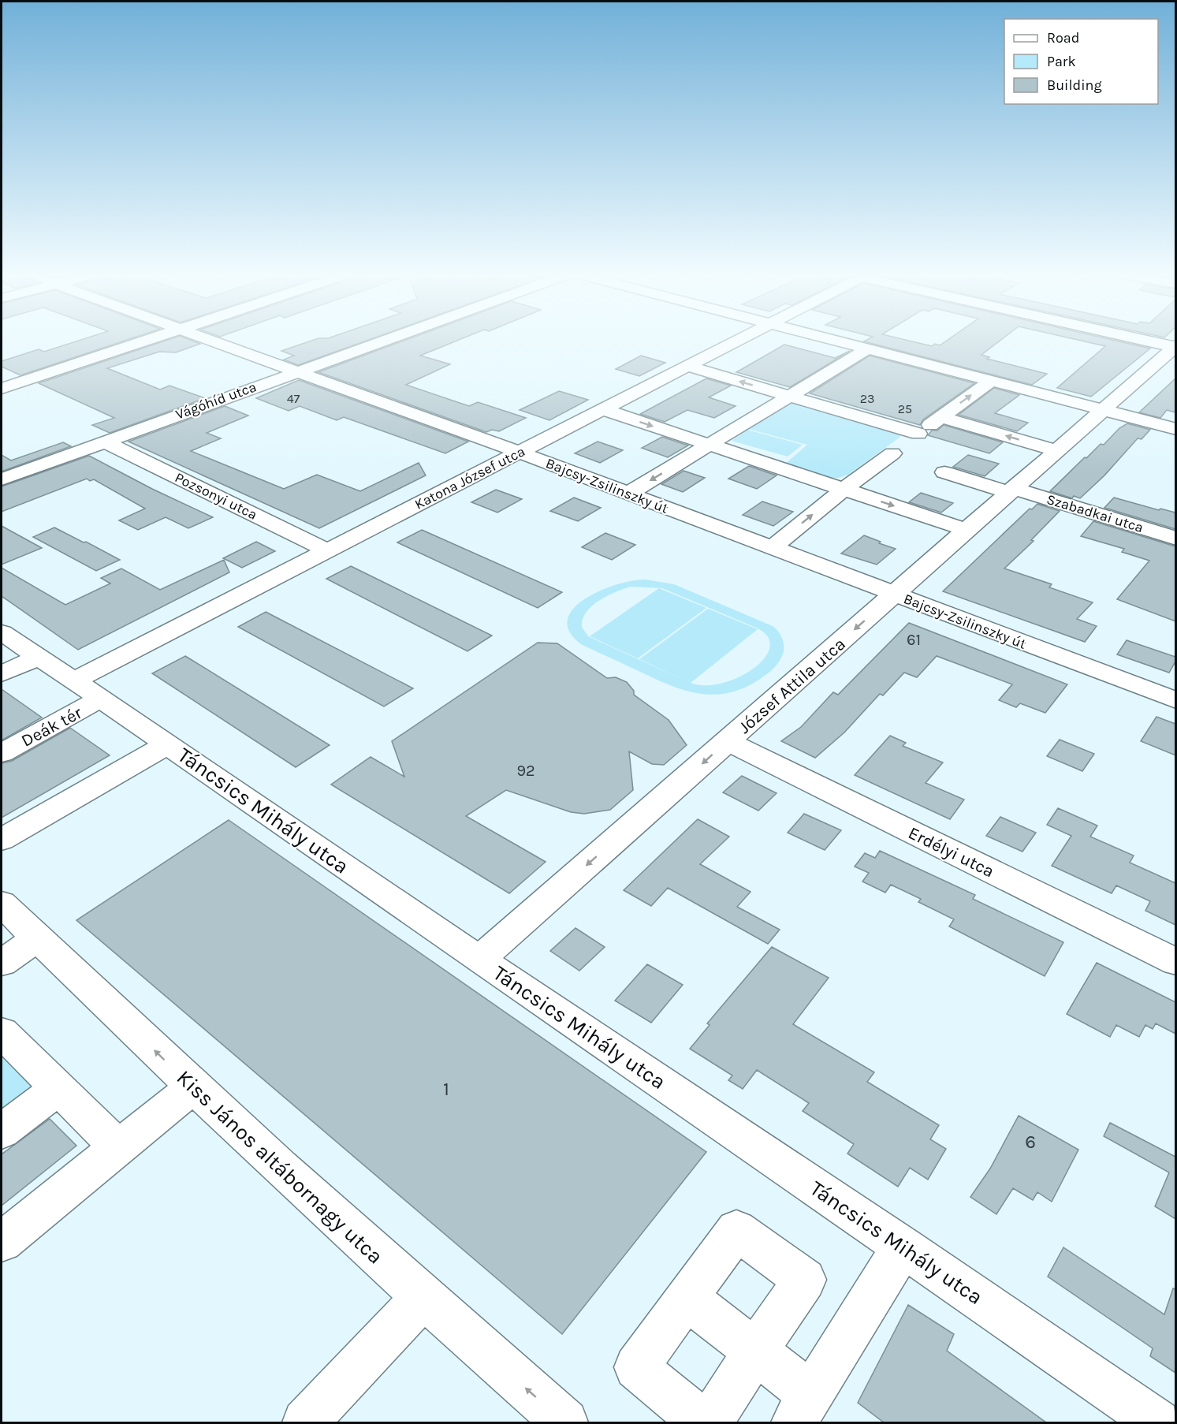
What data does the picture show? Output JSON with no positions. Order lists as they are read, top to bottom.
{
  "streets": {
    "street": [
      "Vágóhíd utca",
      "Katona József utca",
      "Bajcsy-Zsilinszky út",
      "Pozsonyi utca",
      "Szabadkai utca",
      "József Attila utca",
      "Deák tér",
      "Táncsics Mihály utca",
      "Erdélyi utca",
      "Kiss János altábornagy utca"
    ]
  },
  "crossings": [
    ["Vágóhíd utca", "Bajcsy-Zsilinszky út"],
    ["Vágóhíd utca", "Pozsonyi utca"],
    ["Katona József utca", "Bajcsy-Zsilinszky út"],
    ["Katona József utca", "Pozsonyi utca"],
    ["Katona József utca", "Táncsics Mihály utca"],
    ["Bajcsy-Zsilinszky út", "József Attila utca"],
    ["Szabadkai utca", "József Attila utca"],
    ["József Attila utca", "Táncsics Mihály utca"],
    ["József Attila utca", "Erdélyi utca"],
    ["Deák tér", "Táncsics Mihály utca"]
  ],
  "one_way": ["József Attila utca"],
  "house_numbers": [
    "47",
    "23",
    "25",
    "61",
    "92",
    "1",
    "6"
  ],
  "legend": ["Road", "Park", "Building"]
}
